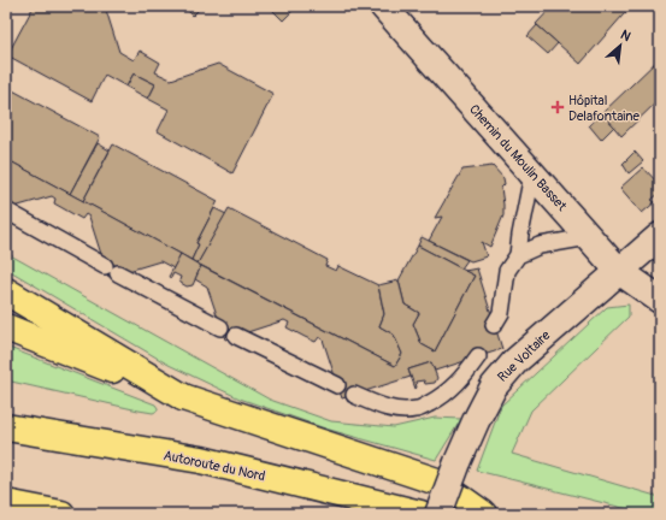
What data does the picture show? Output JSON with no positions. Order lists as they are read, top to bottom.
{
  "streets": {
    "main road": ["Autoroute du Nord"],
    "street": ["Chemin du Moulin Basset", "Rue Voltaire"]
  },
  "crossings": [
    ["Chemin du Moulin Basset", "Rue Voltaire"]
  ],
  "places": {
    "health": ["Hôpital Delafontaine"]
  },
  "north": "top right"
}
